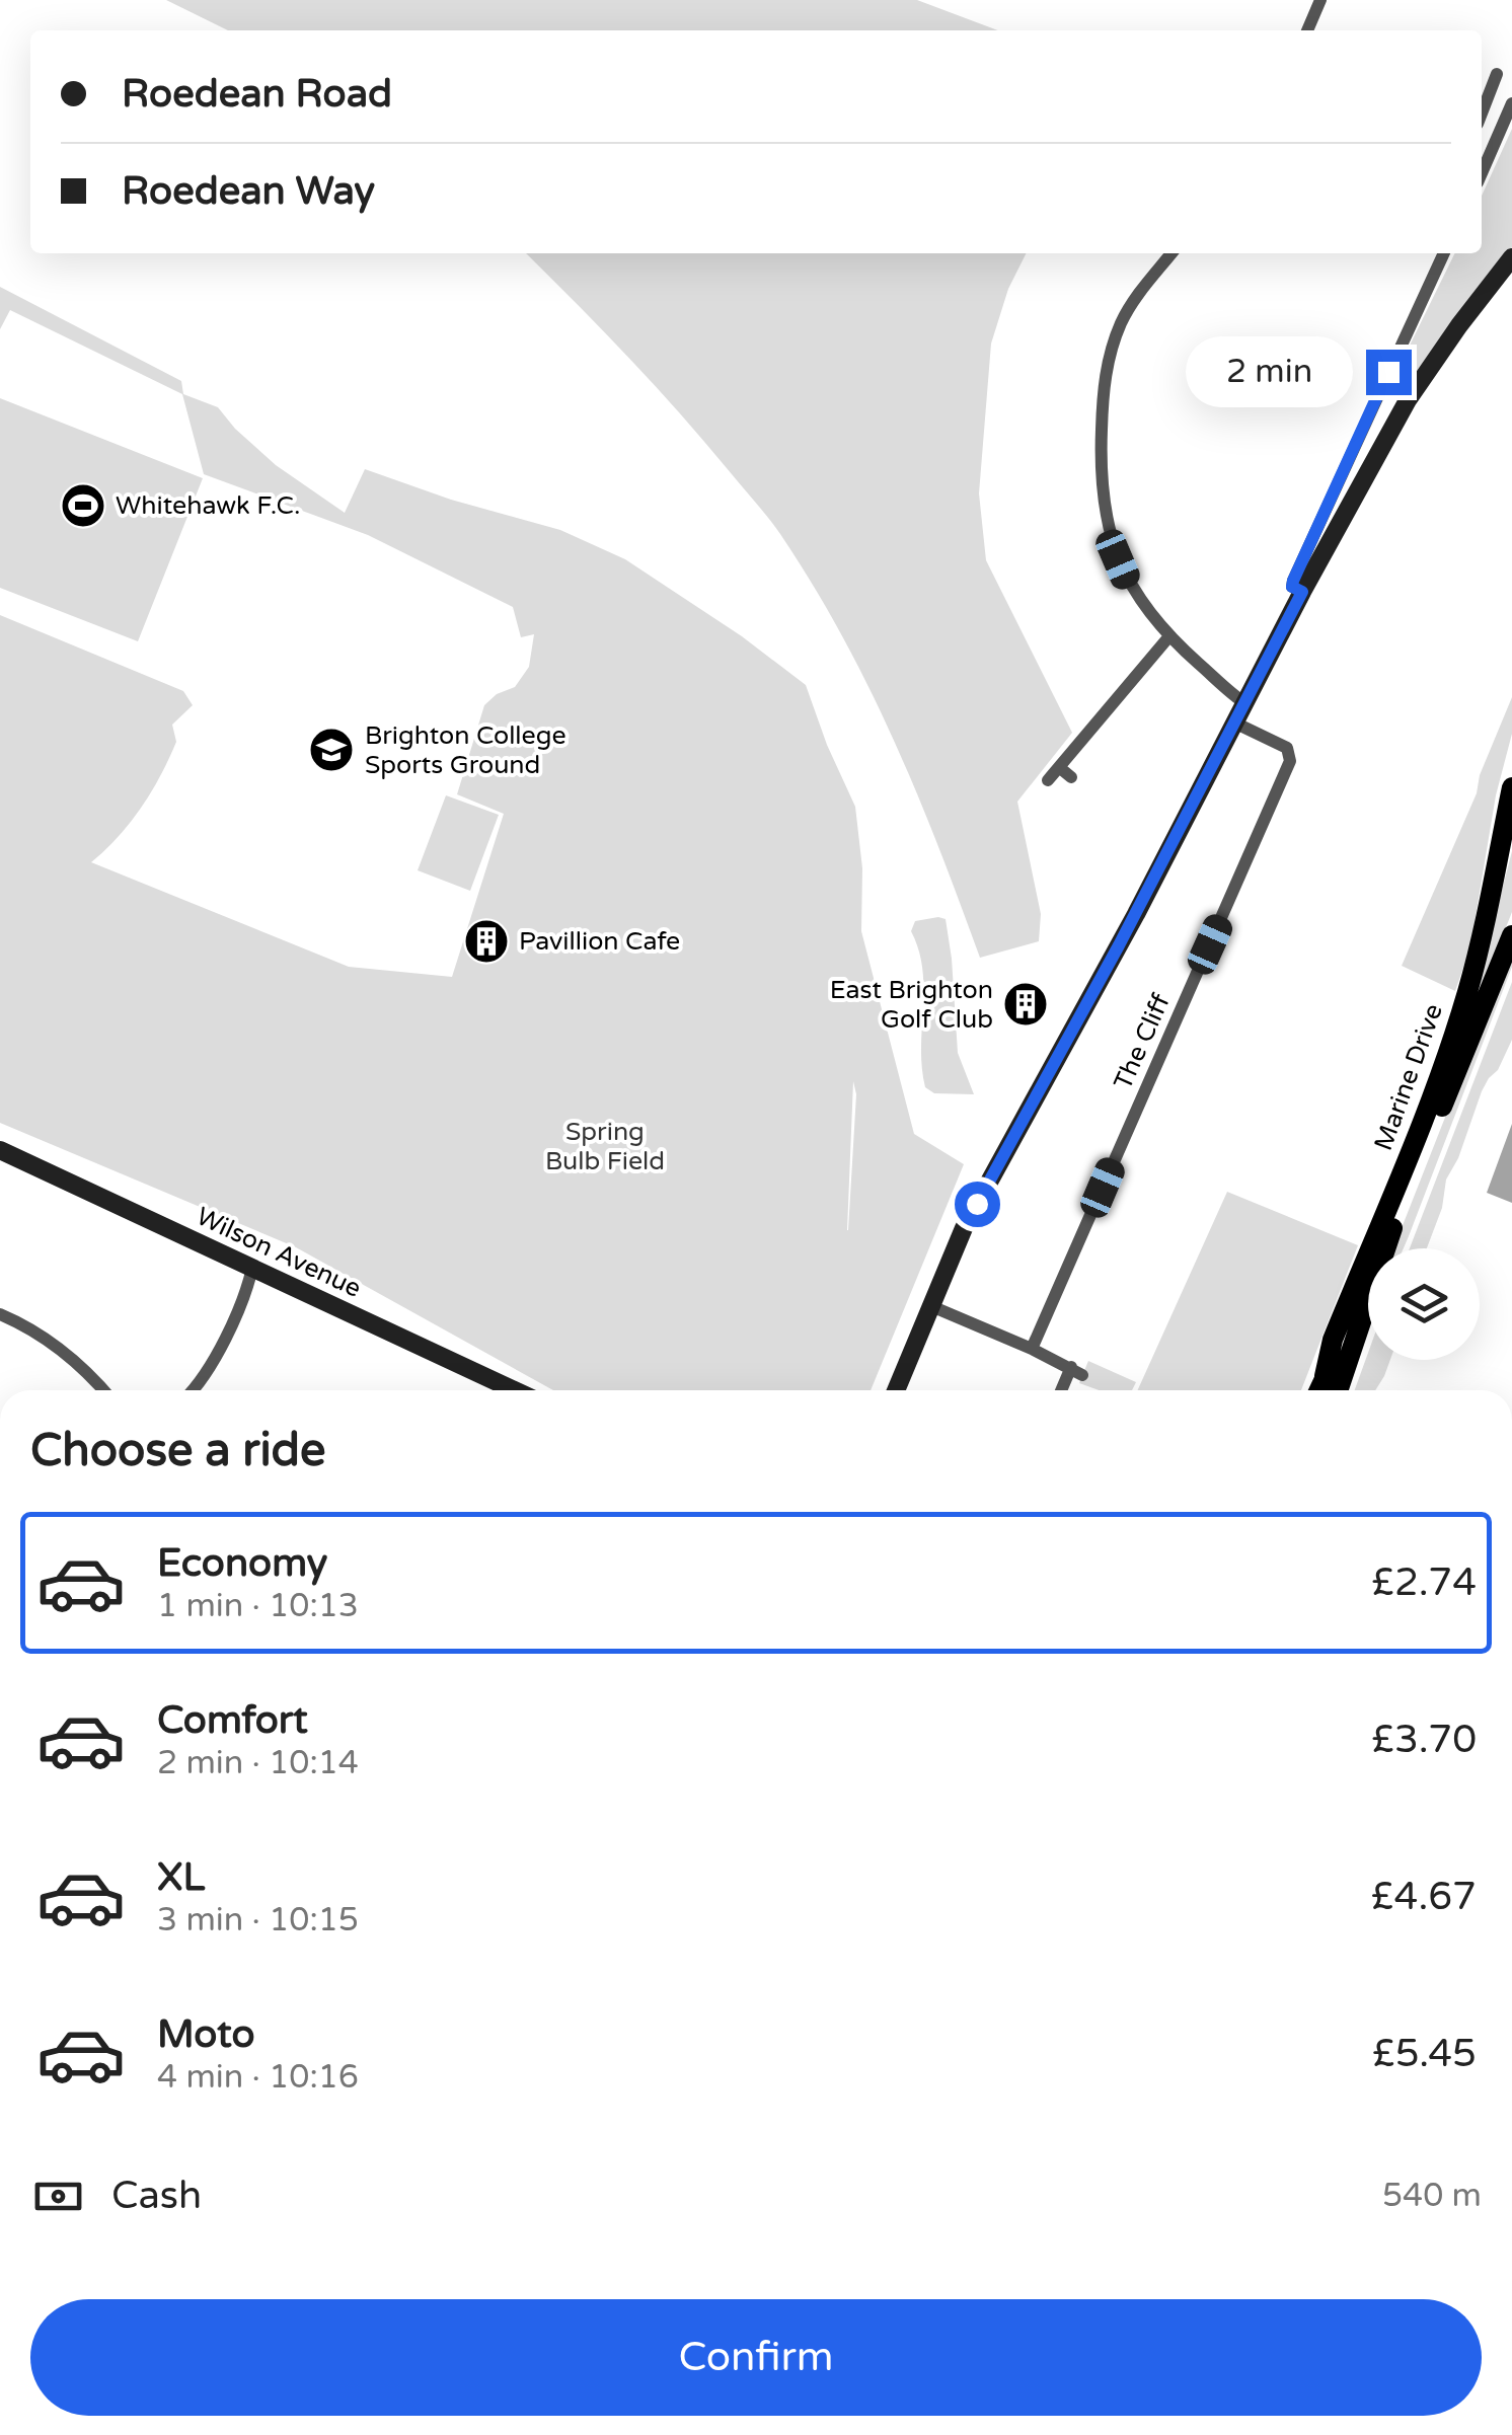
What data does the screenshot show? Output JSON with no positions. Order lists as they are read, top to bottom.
{
  "streets": {
    "main road": ["Marine Drive", "Wilson Avenue"],
    "street": ["The Cliff"]
  },
  "parks": ["Spring Bulb Field"],
  "places": {
    "sports": ["Whitehawk F.C."],
    "school or university": ["Brighton College Sports Ground"],
    "building": ["Pavillion Cafe", "East Brighton Golf Club"]
  },
  "page": {
    "banner": ["Roedean Road", "Roedean Way"],
    "bubble": "2 min",
    "heading": "Choose a ride",
    "list": [
      {
        "name": "Economy",
        "note": "1 min · 10:13",
        "value": "£2.74"
      },
      {
        "name": "Comfort",
        "note": "2 min · 10:14",
        "value": "£3.70"
      },
      {
        "name": "XL",
        "note": "3 min · 10:15",
        "value": "£4.67"
      },
      {
        "name": "Moto",
        "note": "4 min · 10:16",
        "value": "£5.45"
      }
    ],
    "pay": ["Cash", "540 m"],
    "buttons": "Confirm"
  }
}
